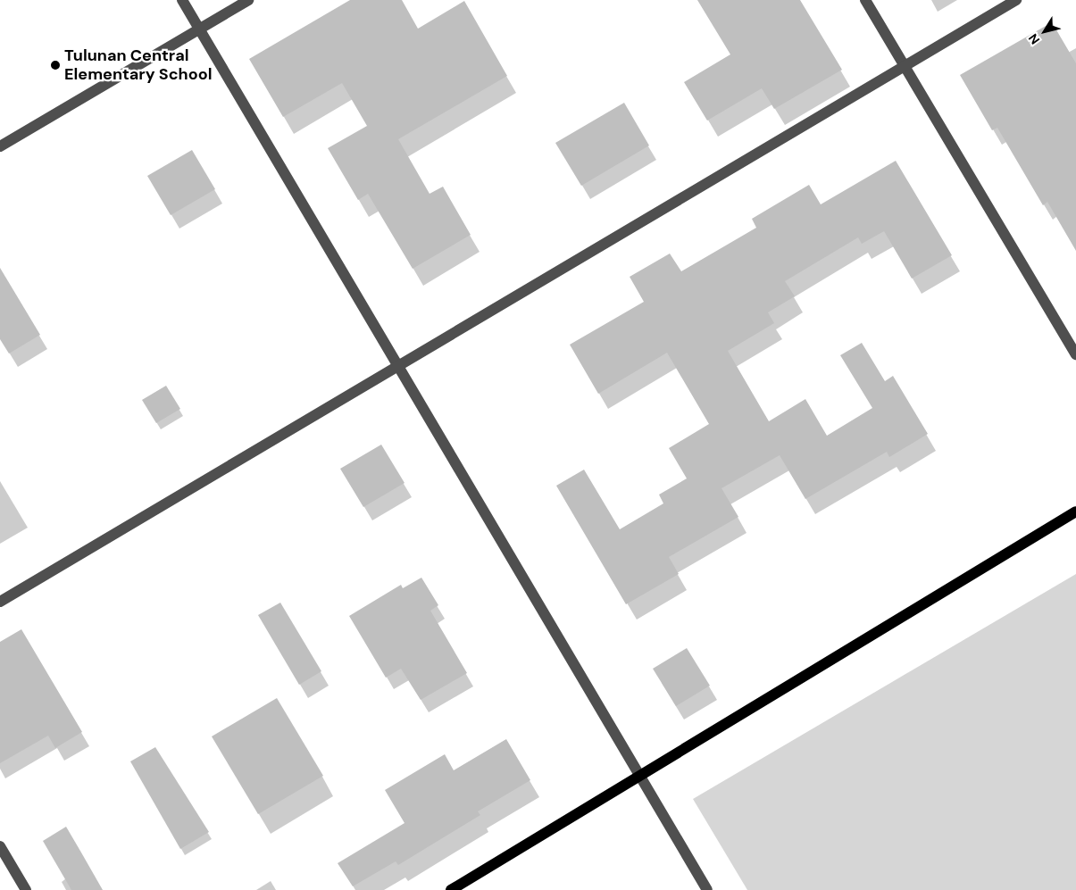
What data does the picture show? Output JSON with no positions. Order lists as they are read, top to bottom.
{
  "places": ["Tulunan Central Elementary School"],
  "north": "bottom left"
}
